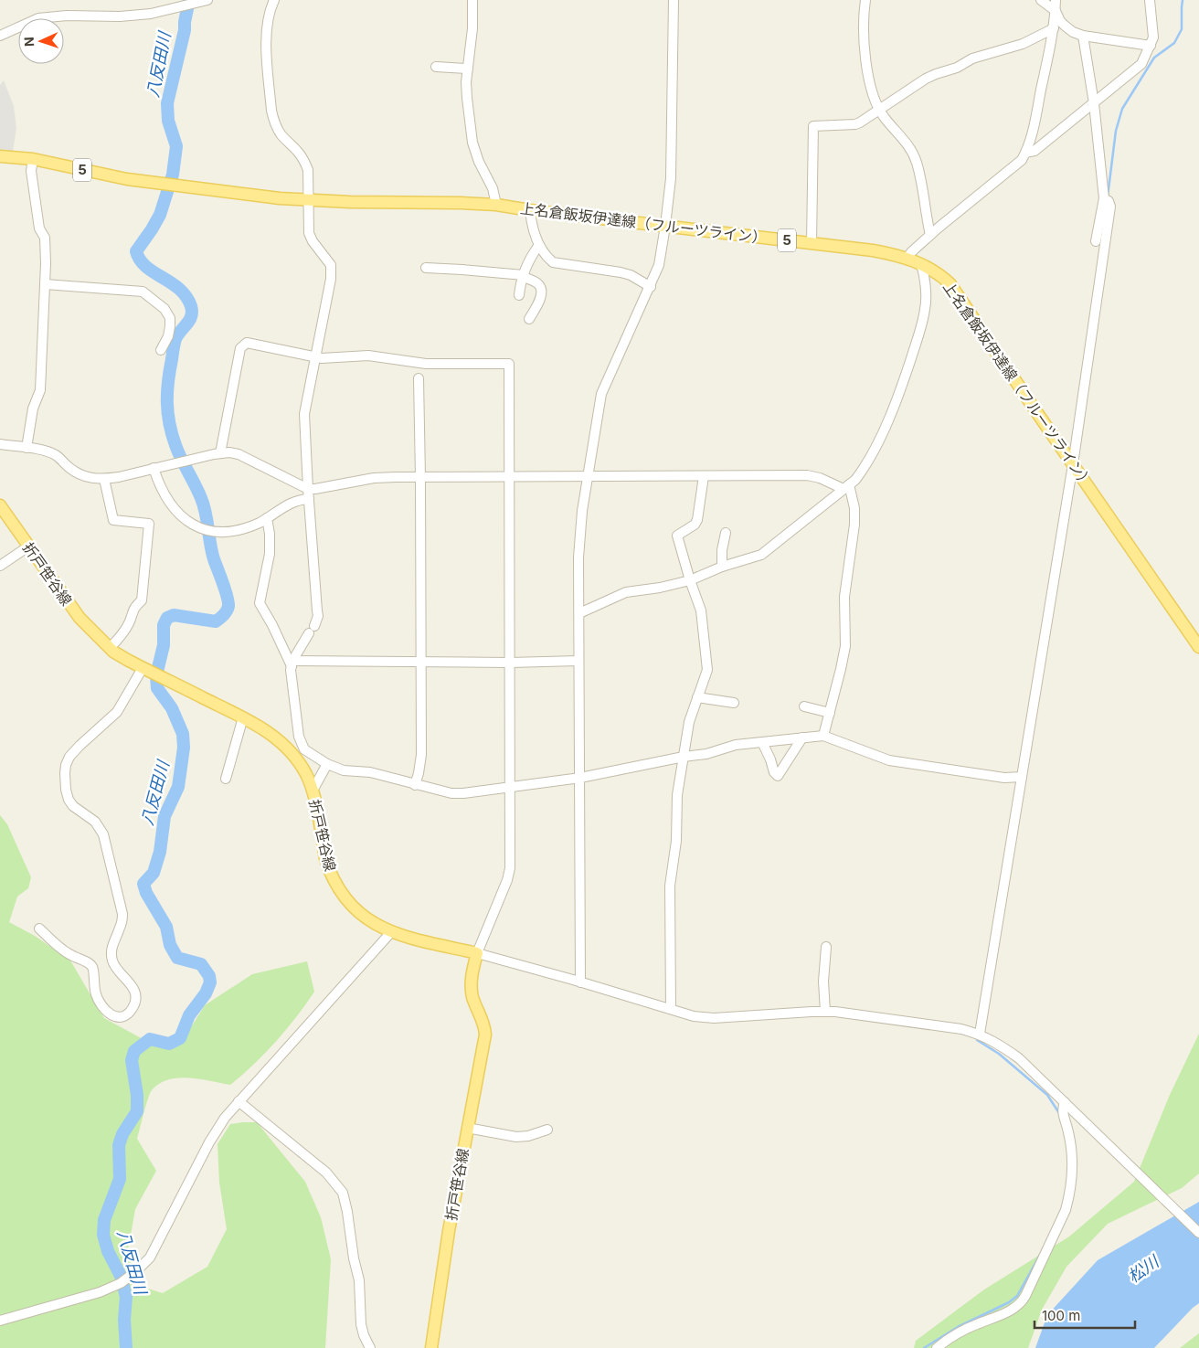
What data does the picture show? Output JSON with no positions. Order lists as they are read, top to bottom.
{
  "streets": {
    "main road": ["5", "上名倉飯坂伊達線（フルーツライン）", "折戸笹谷線"]
  },
  "water": ["八反田川", "松川"],
  "scale_bar": "100 m",
  "north": "left"
}
